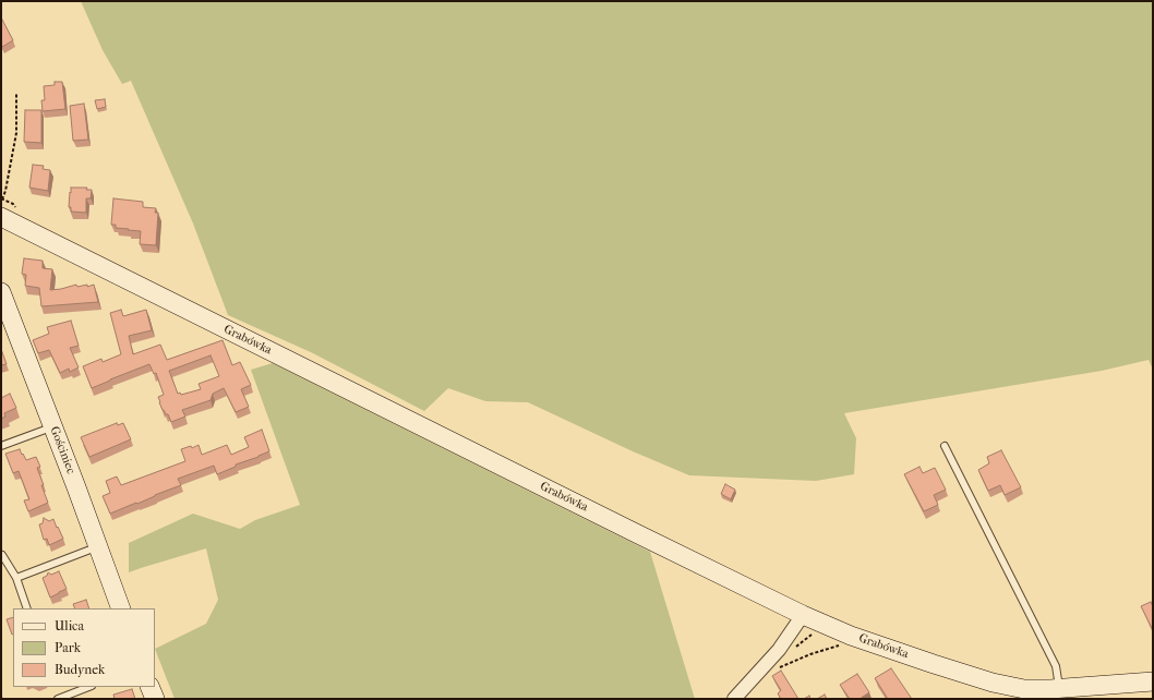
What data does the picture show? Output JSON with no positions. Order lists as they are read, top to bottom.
{
  "streets": {
    "street": ["Grabówka", "Gościniec"]
  },
  "legend": ["Ulica", "Park", "Budynek"]
}
